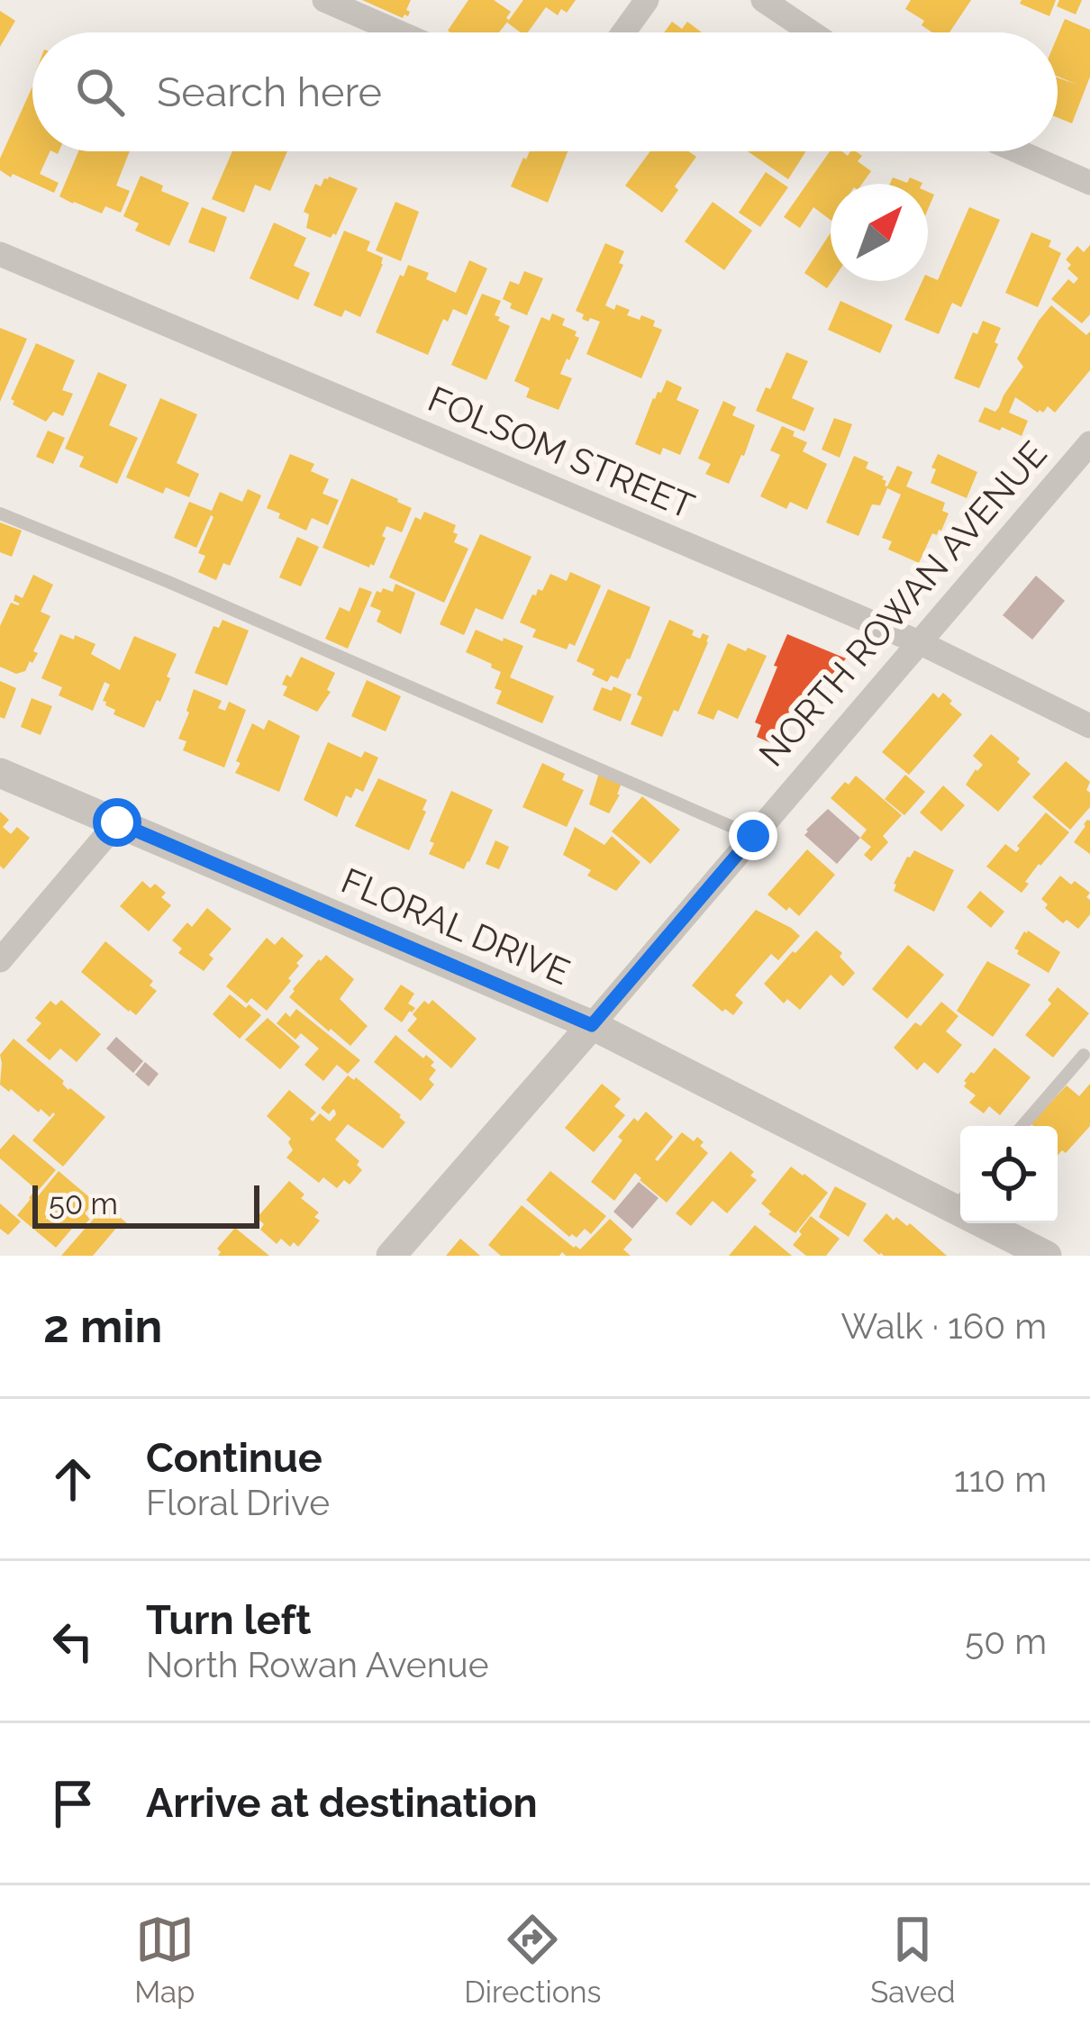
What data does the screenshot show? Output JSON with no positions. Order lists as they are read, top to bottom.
{
  "streets": {
    "street": ["FOLSOM STREET", "NORTH ROWAN AVENUE", "FLORAL DRIVE"]
  },
  "crossings": [
    ["FOLSOM STREET", "NORTH ROWAN AVENUE"],
    ["NORTH ROWAN AVENUE", "FLORAL DRIVE"]
  ],
  "scale_bar": "50 m",
  "north": "top right",
  "page": {
    "search": "Search here",
    "scale": "50 m",
    "heading": ["2 min", "Walk · 160 m"],
    "list": [
      ["Continue", "Floral Drive", "110 m"],
      ["Turn left", "North Rowan Avenue", "50 m"],
      "Arrive at destination"
    ],
    "nav": ["Map", "Directions", "Saved"]
  }
}
